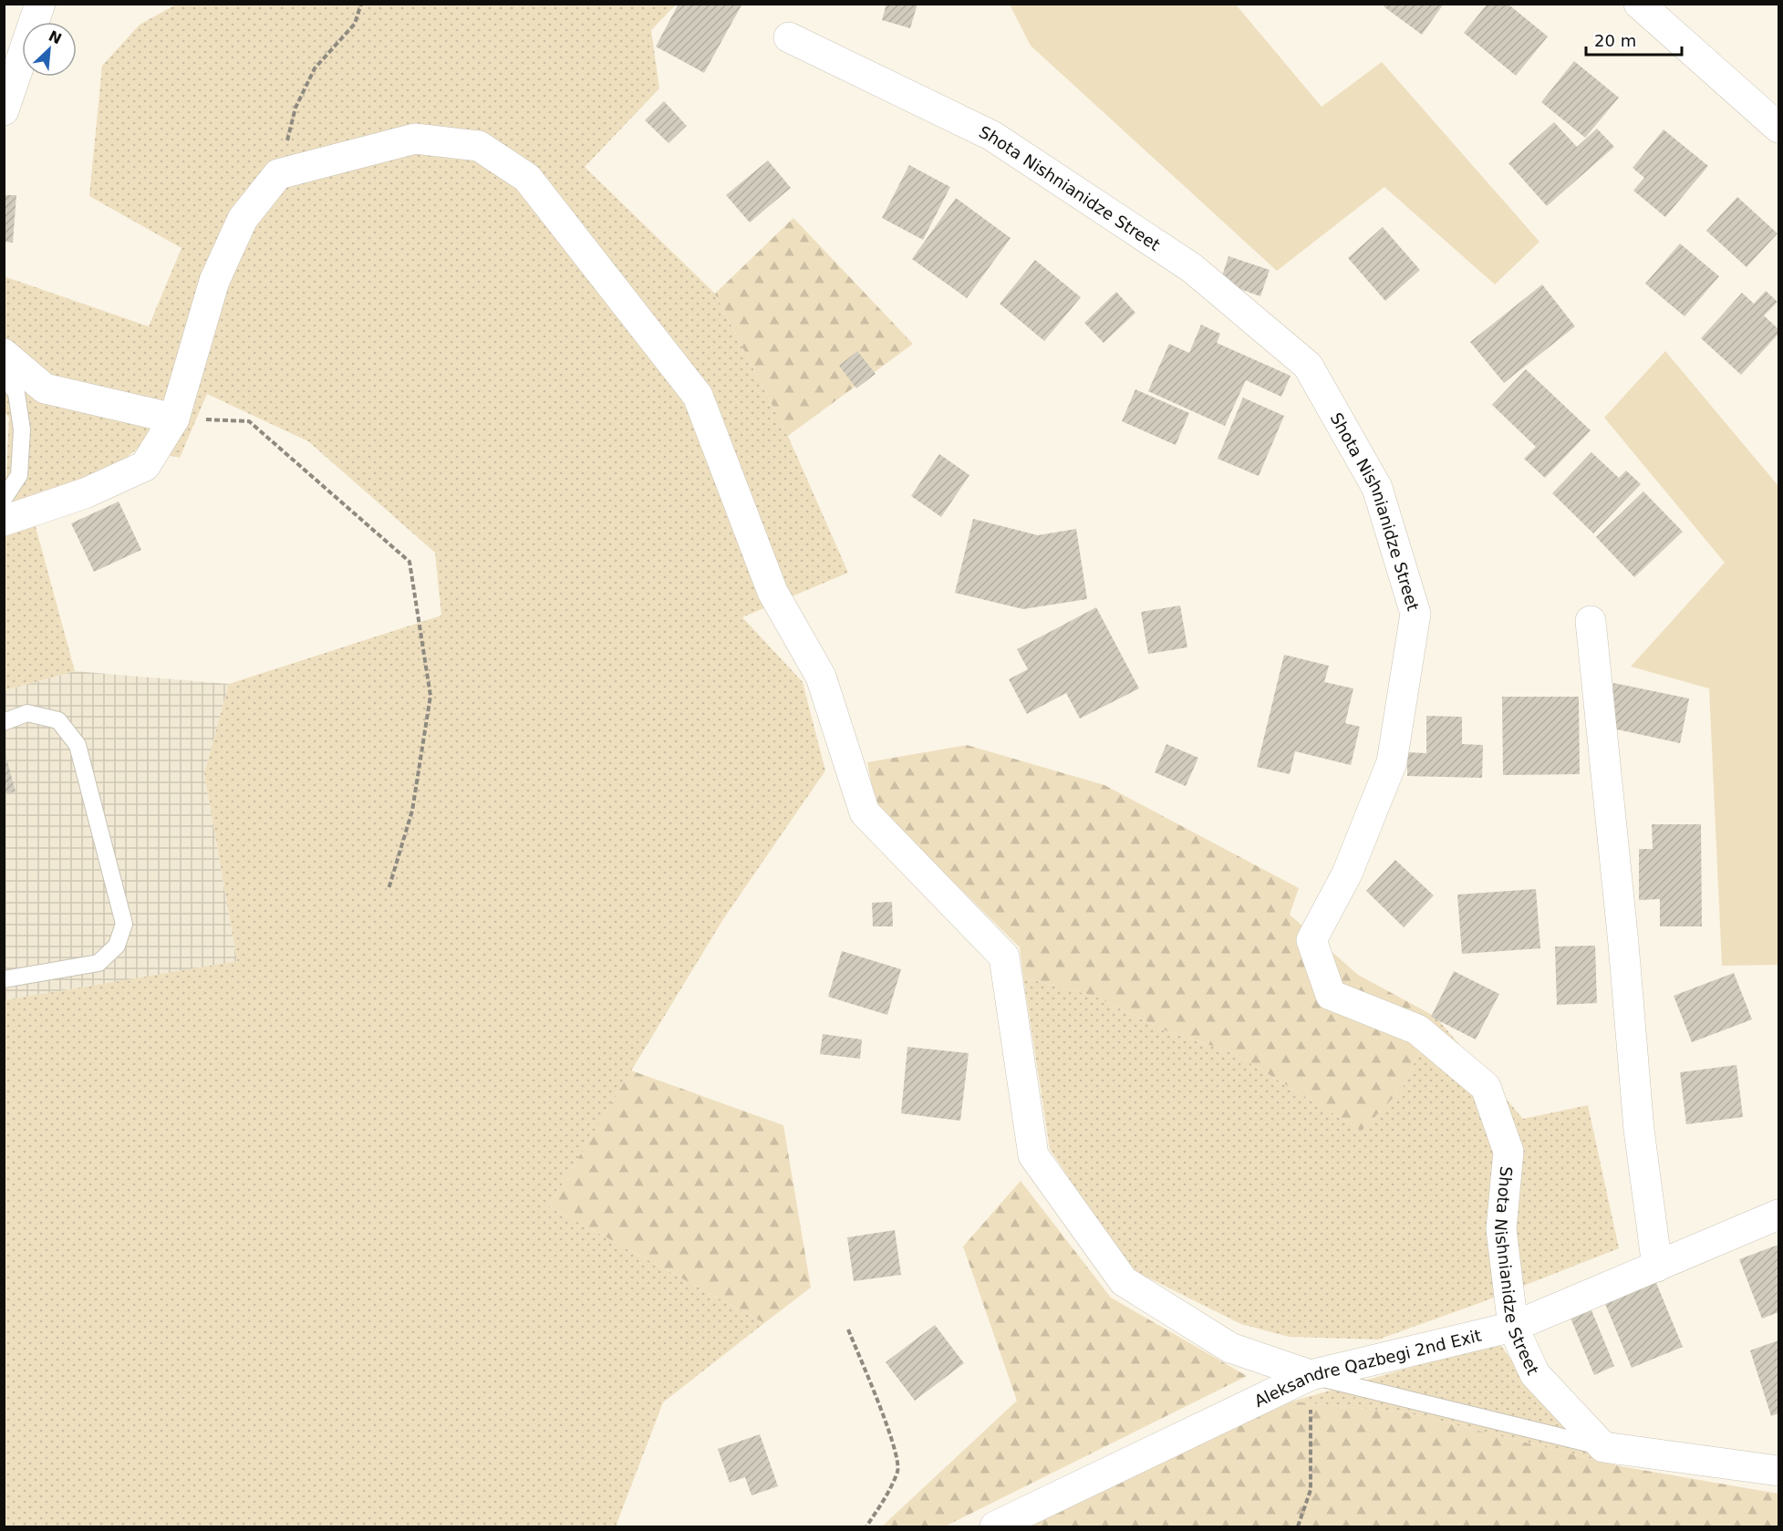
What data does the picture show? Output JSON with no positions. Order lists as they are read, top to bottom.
{
  "streets": {
    "street": ["Shota Nishnianidze Street", "Aleksandre Qazbegi 2nd Exit"]
  },
  "crossings": [
    ["Shota Nishnianidze Street", "Aleksandre Qazbegi 2nd Exit"]
  ],
  "scale_bar": "20 m",
  "north": "top right"
}
